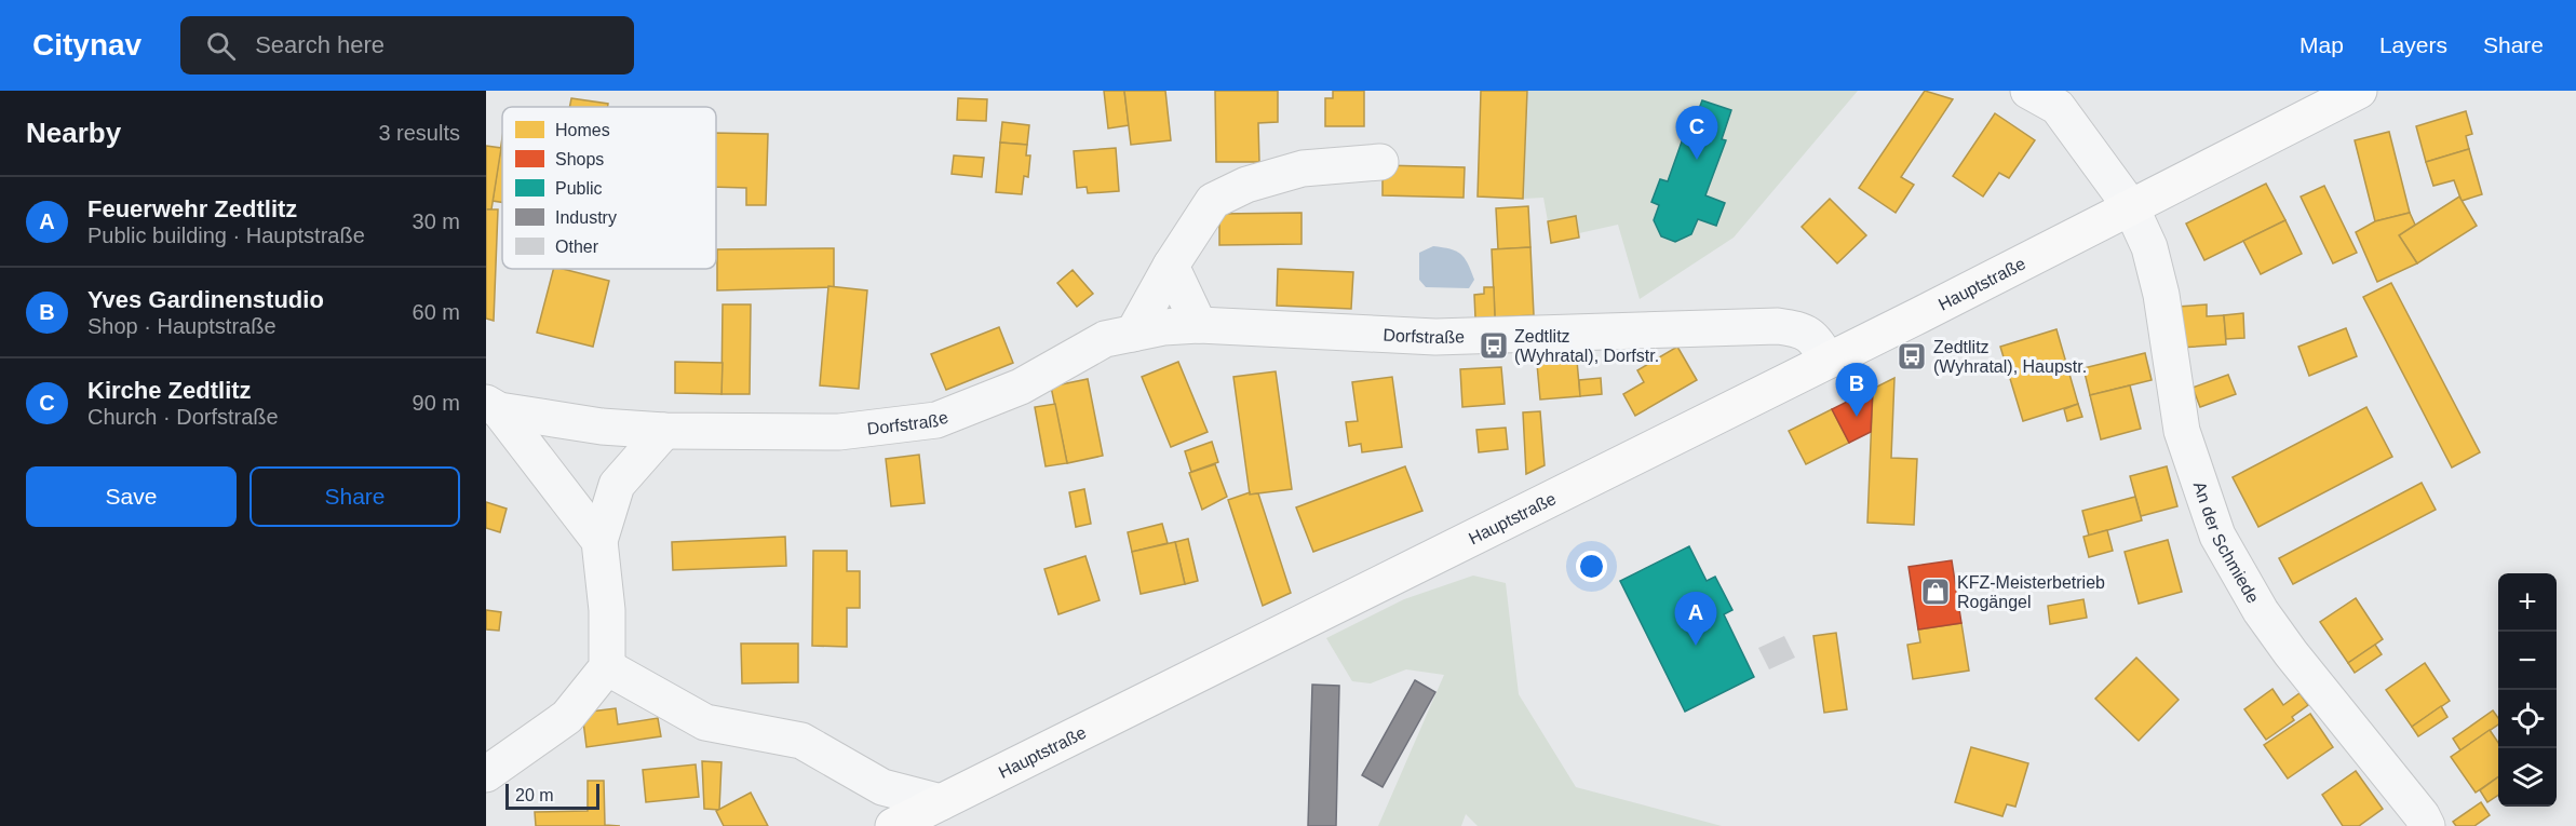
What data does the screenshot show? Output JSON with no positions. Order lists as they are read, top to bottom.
{
  "streets": {
    "main road": ["Hauptstraße"],
    "street": ["Dorfstraße", "An der Schmiede"]
  },
  "crossings": [
    ["Hauptstraße", "Dorfstraße"],
    ["Hauptstraße", "An der Schmiede"]
  ],
  "places": {
    "bus stop": ["Zedtlitz (Wyhratal), Dorfstr.", "Zedtlitz (Wyhratal), Haupstr."],
    "shop": ["KFZ-Meisterbetrieb Rogängel"]
  },
  "legend": [
    "Homes",
    "Shops",
    "Public",
    "Industry",
    "Other"
  ],
  "scale_bar": "20 m",
  "page": {
    "header": "Citynav",
    "search": "Search here",
    "nav": ["Map", "Layers", "Share"],
    "heading": ["Nearby", "3 results"],
    "pins": ["C", "B", "A"],
    "list": [
      {
        "mark": "A",
        "name": "Feuerwehr Zedtlitz",
        "note": "Public building · Hauptstraße",
        "value": "30 m"
      },
      {
        "mark": "B",
        "name": "Yves Gardinenstudio",
        "note": "Shop · Hauptstraße",
        "value": "60 m"
      },
      {
        "mark": "C",
        "name": "Kirche Zedtlitz",
        "note": "Church · Dorfstraße",
        "value": "90 m"
      }
    ],
    "buttons": ["Save", "Share"],
    "map_buttons": ["+", "−"],
    "scale": "20 m"
  }
}
